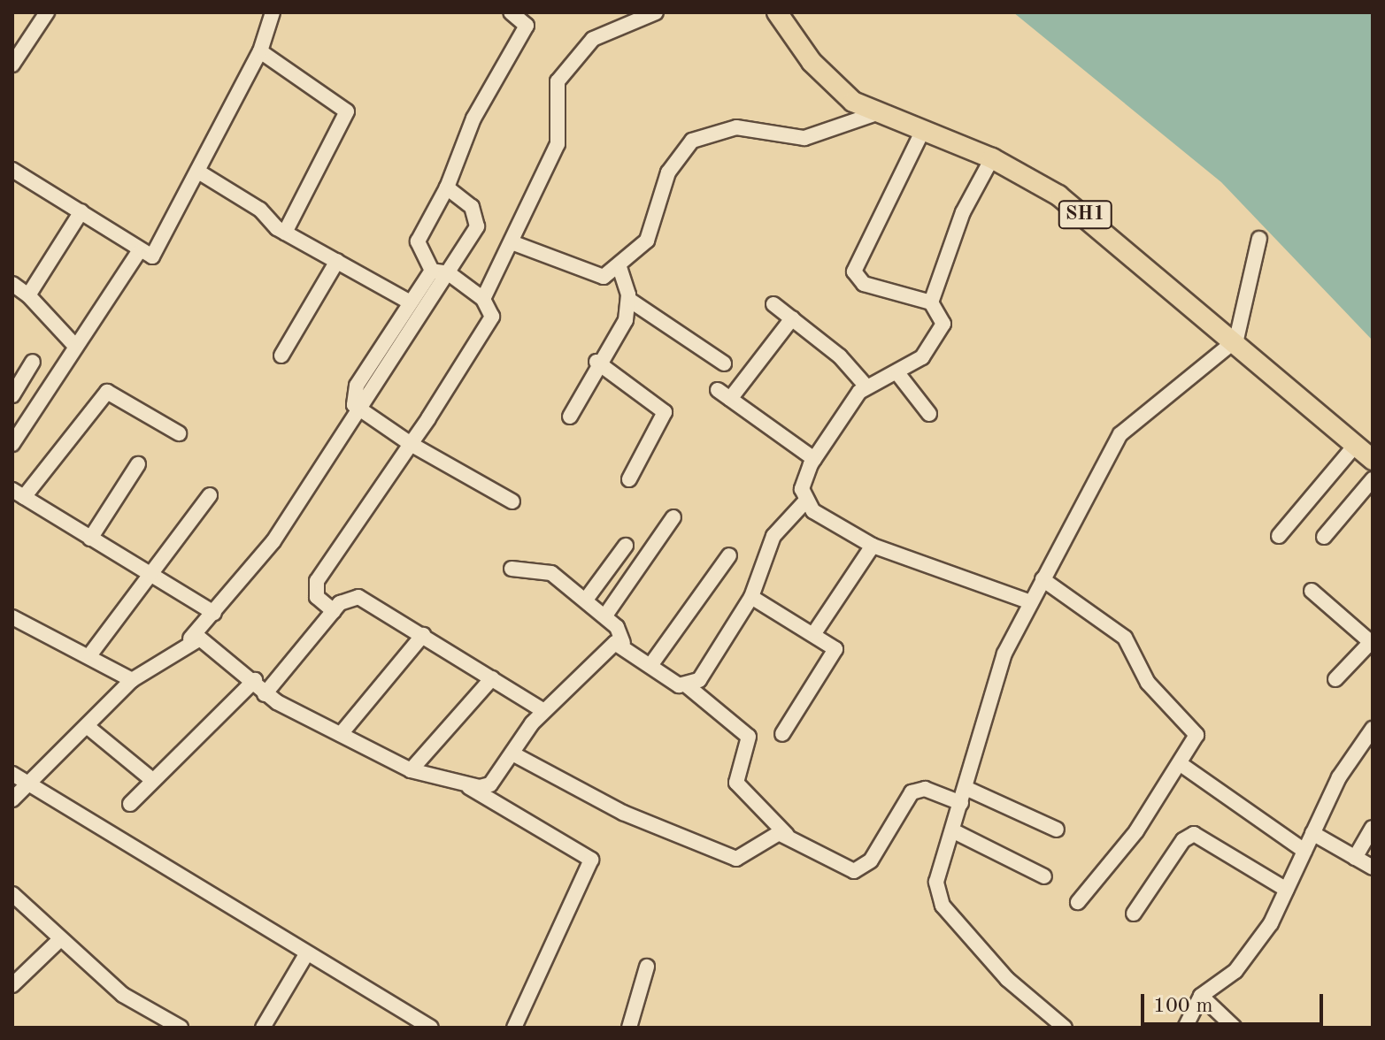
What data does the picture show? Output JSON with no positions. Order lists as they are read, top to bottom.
{
  "streets": {
    "main road": ["SH1"]
  },
  "scale_bar": "100 m"
}
